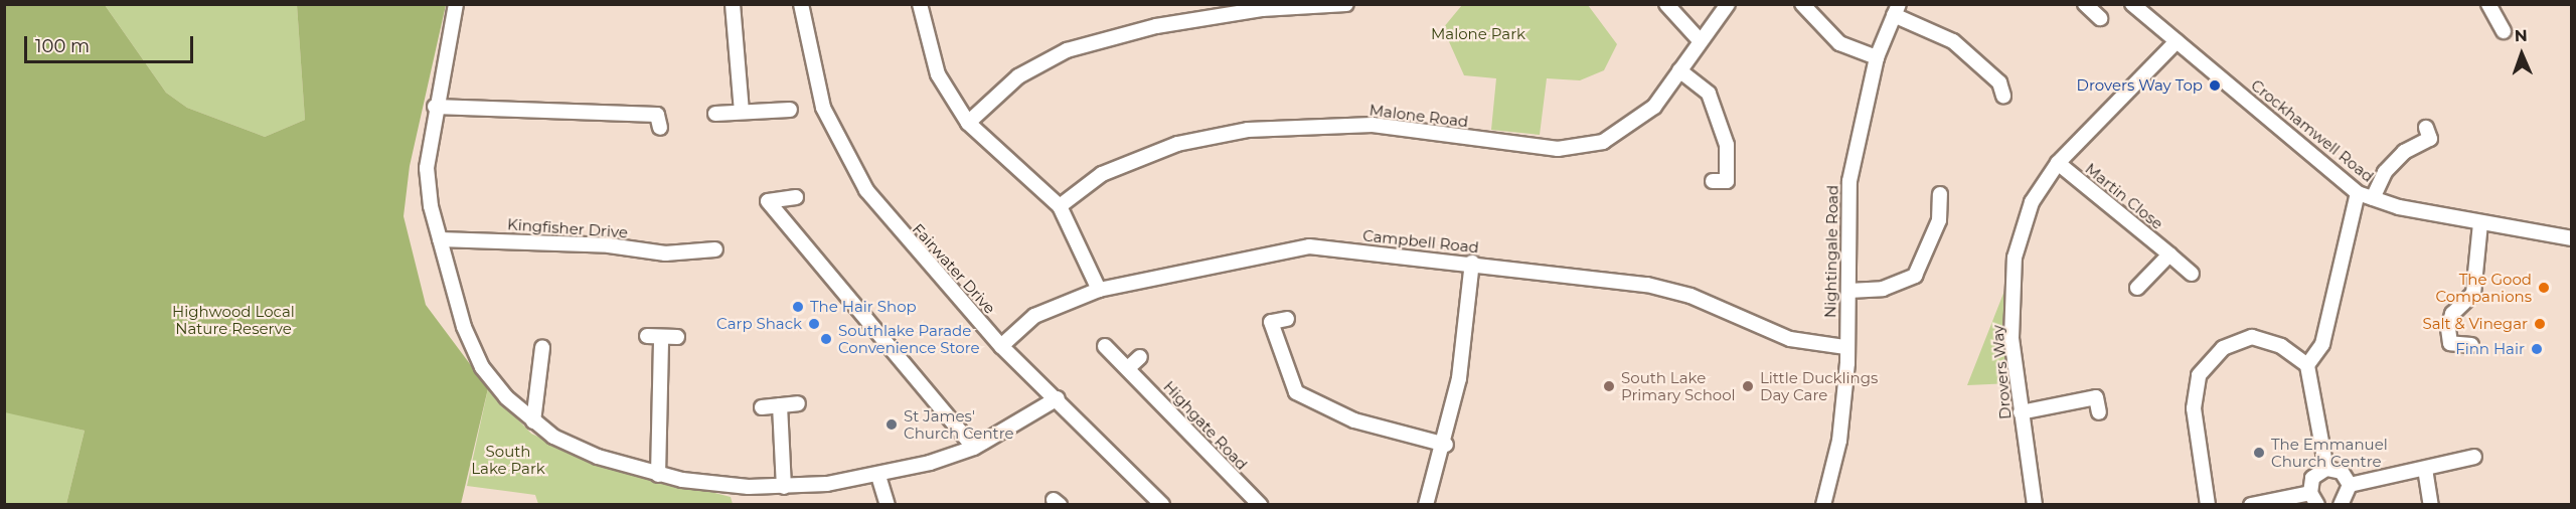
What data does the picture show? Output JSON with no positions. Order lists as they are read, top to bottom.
{
  "streets": {
    "street": [
      "Malone Road",
      "Crockhamwell Road",
      "Martin Close",
      "Kingfisher Drive",
      "Campbell Road",
      "Nightingale Road",
      "Fairwater Drive",
      "Drovers Way",
      "Highgate Road"
    ]
  },
  "crossings": [
    ["Crockhamwell Road", "Drovers Way"],
    ["Martin Close", "Drovers Way"],
    ["Campbell Road", "Nightingale Road"],
    ["Campbell Road", "Fairwater Drive"]
  ],
  "parks": ["Malone Park", "Highwood Local Nature Reserve", "South Lake Park"],
  "places": [
    "Drovers Way Top",
    "The Good Companions",
    "The Hair Shop",
    "Carp Shack",
    "Salt & Vinegar",
    "Southlake Parade Convenience Store",
    "Finn Hair",
    "South Lake Primary School",
    "Little Ducklings Day Care",
    "St James' Church Centre",
    "The Emmanuel Church Centre"
  ],
  "scale_bar": "100 m",
  "north": "top"
}
